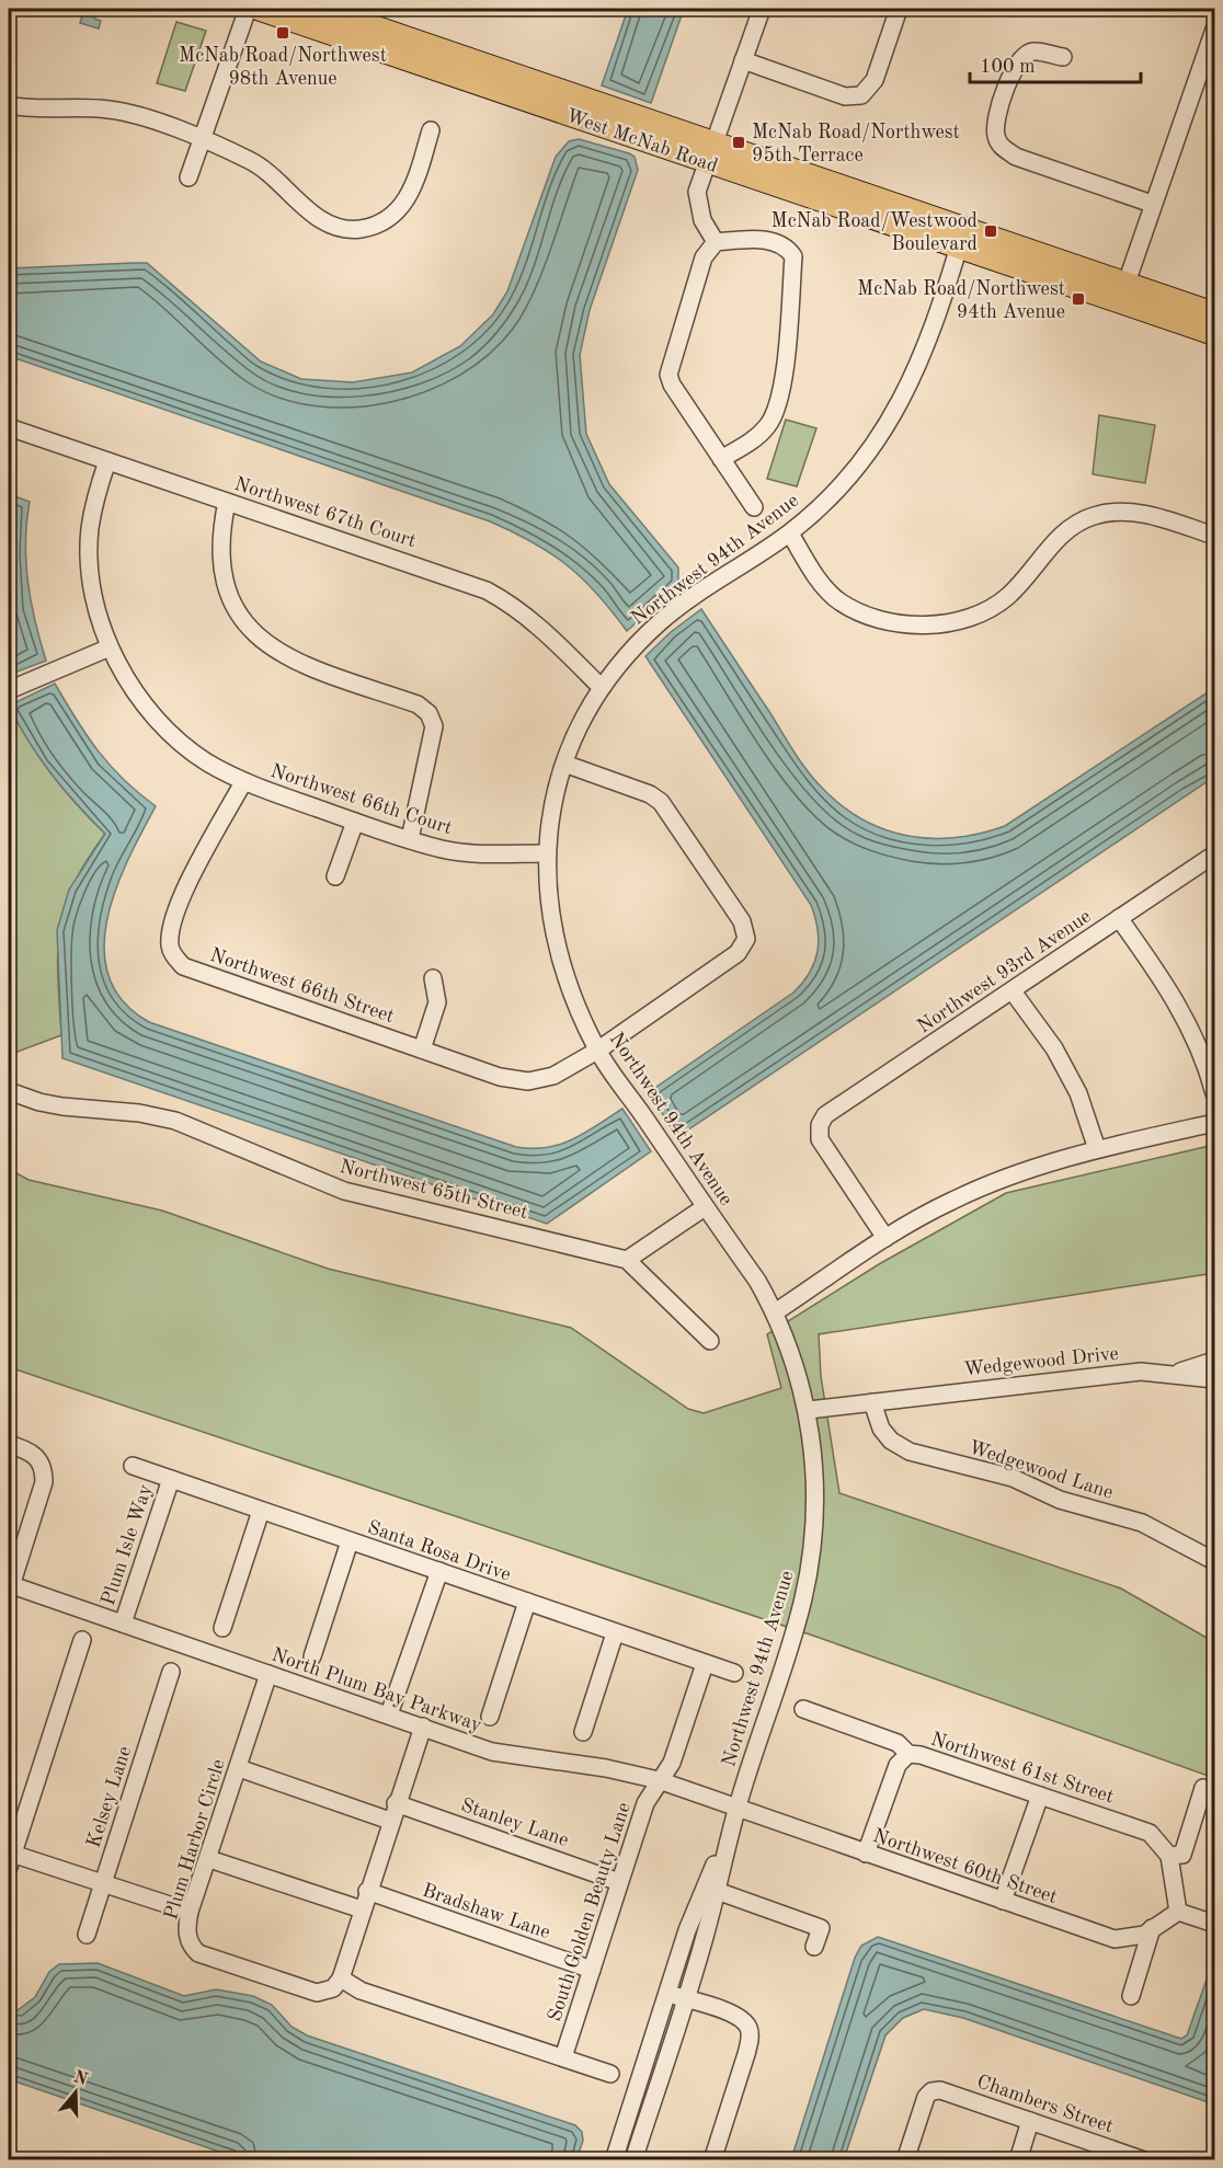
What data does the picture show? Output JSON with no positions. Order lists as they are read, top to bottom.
{
  "streets": {
    "main road": ["West McNab Road"],
    "street": [
      "Northwest 67th Court",
      "Northwest 94th Avenue",
      "Northwest 66th Court",
      "Northwest 93rd Avenue",
      "Northwest 66th Street",
      "Northwest 65th Street",
      "Wedgewood Drive",
      "Wedgewood Lane",
      "Plum Isle Way",
      "Santa Rosa Drive",
      "North Plum Bay Parkway",
      "Northwest 61st Street",
      "Kelsey Lane",
      "Stanley Lane",
      "Plum Harbor Circle",
      "Northwest 60th Street",
      "Bradshaw Lane",
      "South Golden Beauty Lane",
      "Chambers Street"
    ]
  },
  "crossings": [
    ["West McNab Road", "Northwest 94th Avenue"],
    ["Northwest 67th Court", "Northwest 94th Avenue"],
    ["Northwest 67th Court", "Northwest 66th Court"],
    ["Northwest 94th Avenue", "Northwest 66th Court"],
    ["Northwest 94th Avenue", "Northwest 66th Street"],
    ["Northwest 94th Avenue", "Wedgewood Drive"],
    ["Northwest 94th Avenue", "North Plum Bay Parkway"],
    ["Northwest 94th Avenue", "Northwest 60th Street"],
    ["Northwest 66th Court", "Northwest 66th Street"],
    ["Wedgewood Drive", "Wedgewood Lane"],
    ["Plum Isle Way", "Santa Rosa Drive"],
    ["Plum Isle Way", "North Plum Bay Parkway"],
    ["Santa Rosa Drive", "South Golden Beauty Lane"],
    ["North Plum Bay Parkway", "Plum Harbor Circle"],
    ["North Plum Bay Parkway", "Northwest 60th Street"],
    ["North Plum Bay Parkway", "South Golden Beauty Lane"],
    ["Stanley Lane", "South Golden Beauty Lane"],
    ["Bradshaw Lane", "South Golden Beauty Lane"]
  ],
  "places": {
    "transit": [
      "McNab Road/Northwest 98th Avenue",
      "McNab Road/Northwest 95th Terrace",
      "McNab Road/Westwood Boulevard",
      "McNab Road/Northwest 94th Avenue"
    ]
  },
  "scale_bar": "100 m",
  "north": "top"
}
